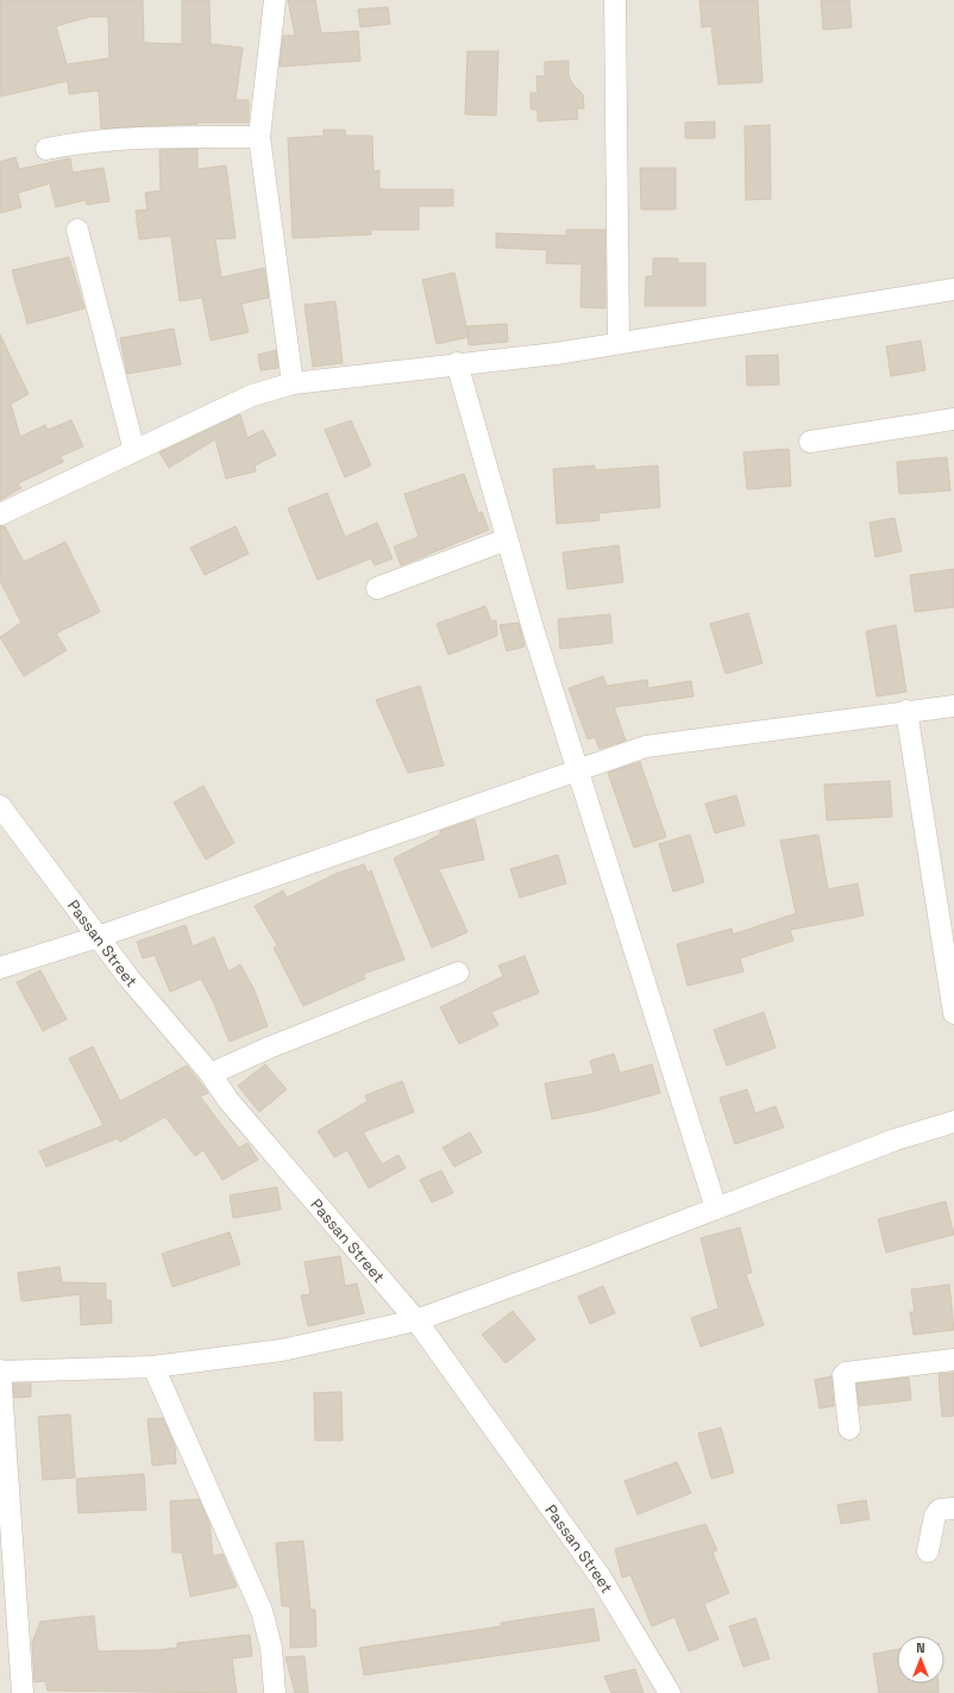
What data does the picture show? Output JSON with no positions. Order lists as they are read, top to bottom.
{
  "streets": {
    "street": ["Passan Street"]
  },
  "north": "top"
}
